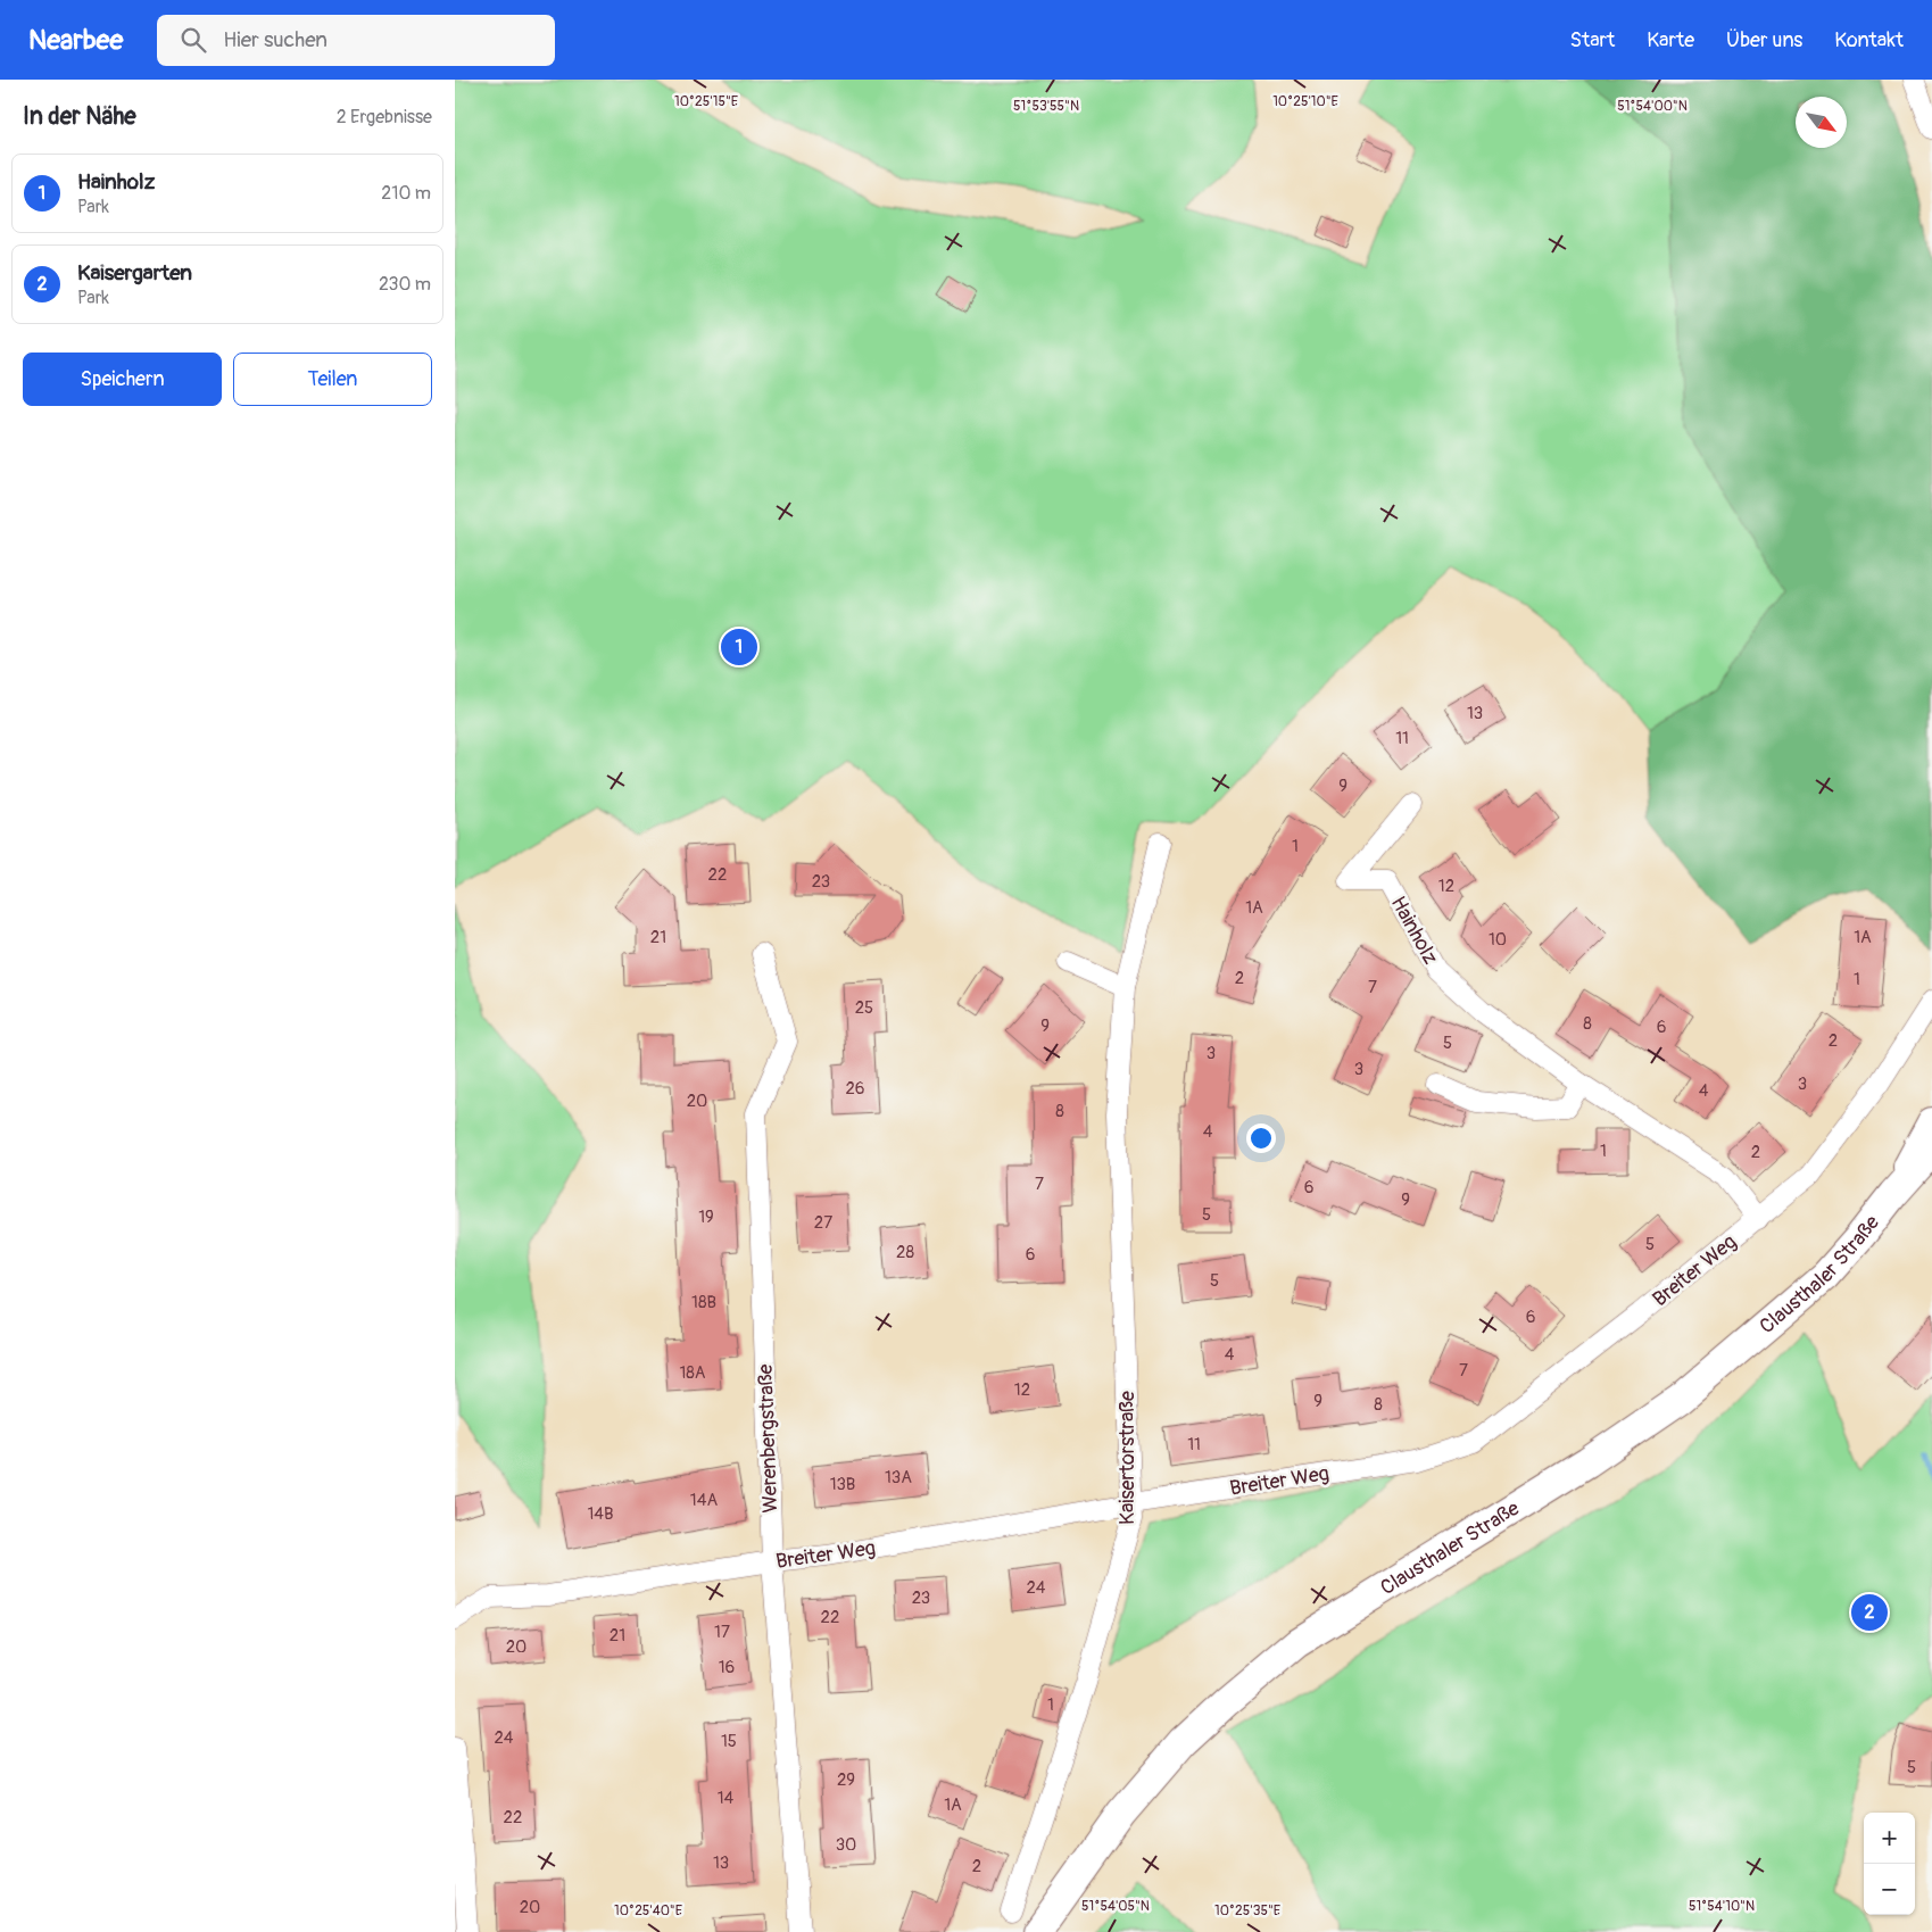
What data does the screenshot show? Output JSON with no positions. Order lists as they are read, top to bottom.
{
  "streets": {
    "main road": ["Clausthaler Straße"],
    "street": [
      "Hainholz",
      "Breiter Weg",
      "Werenbergstraße",
      "Kaisertorstraße"
    ]
  },
  "crossings": [
    ["Hainholz", "Breiter Weg"],
    ["Breiter Weg", "Werenbergstraße"],
    ["Breiter Weg", "Kaisertorstraße"]
  ],
  "house_numbers": [
    "13",
    "11",
    "9",
    "1",
    "22",
    "23",
    "12",
    "1A",
    "21",
    "1A",
    "10",
    "2",
    "1",
    "7",
    "25",
    "8",
    "9",
    "6",
    "2",
    "5",
    "3",
    "3",
    "3",
    "26",
    "4",
    "20",
    "8",
    "4",
    "1",
    "2",
    "7",
    "6",
    "9",
    "5",
    "19",
    "27",
    "5",
    "28",
    "6",
    "5",
    "18B",
    "6",
    "4",
    "7",
    "18A",
    "12",
    "9",
    "8",
    "11",
    "13A",
    "13B",
    "14A",
    "14B",
    "24",
    "23",
    "22",
    "17",
    "21",
    "20",
    "16",
    "1",
    "24",
    "15",
    "5",
    "29",
    "14",
    "1A",
    "22",
    "30",
    "13",
    "2",
    "20"
  ],
  "north": "bottom right",
  "page": {
    "header": "Nearbee",
    "search": "Hier suchen",
    "nav": [
      "Start",
      "Karte",
      "Über uns",
      "Kontakt"
    ],
    "heading": ["In der Nähe", "2 Ergebnisse"],
    "list": [
      {
        "mark": "1",
        "name": "Hainholz",
        "note": "Park",
        "value": "210 m"
      },
      {
        "mark": "2",
        "name": "Kaisergarten",
        "note": "Park",
        "value": "230 m"
      }
    ],
    "buttons": ["Speichern", "Teilen"],
    "pins": ["1", "2"],
    "map_buttons": ["+", "−"]
  },
  "coordinates": [
    "10°25'15\"E",
    "10°25'10\"E",
    "51°53'55\"N",
    "51°54'00\"N",
    "51°54'05\"N",
    "51°54'10\"N",
    "10°25'40\"E",
    "10°25'35\"E"
  ]
}
